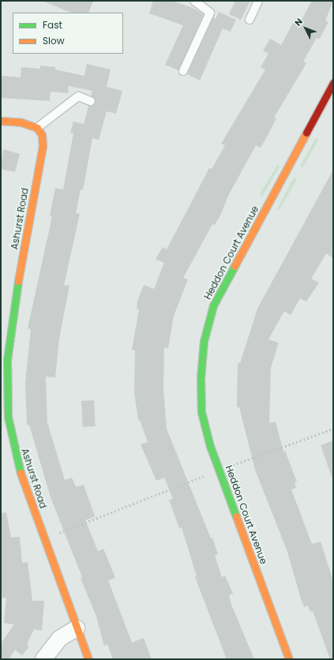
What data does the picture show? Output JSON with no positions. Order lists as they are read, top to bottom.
{
  "streets": {
    "street": ["Ashurst Road", "Heddon Court Avenue"]
  },
  "legend": ["Fast", "Slow"],
  "north": "top left"
}
